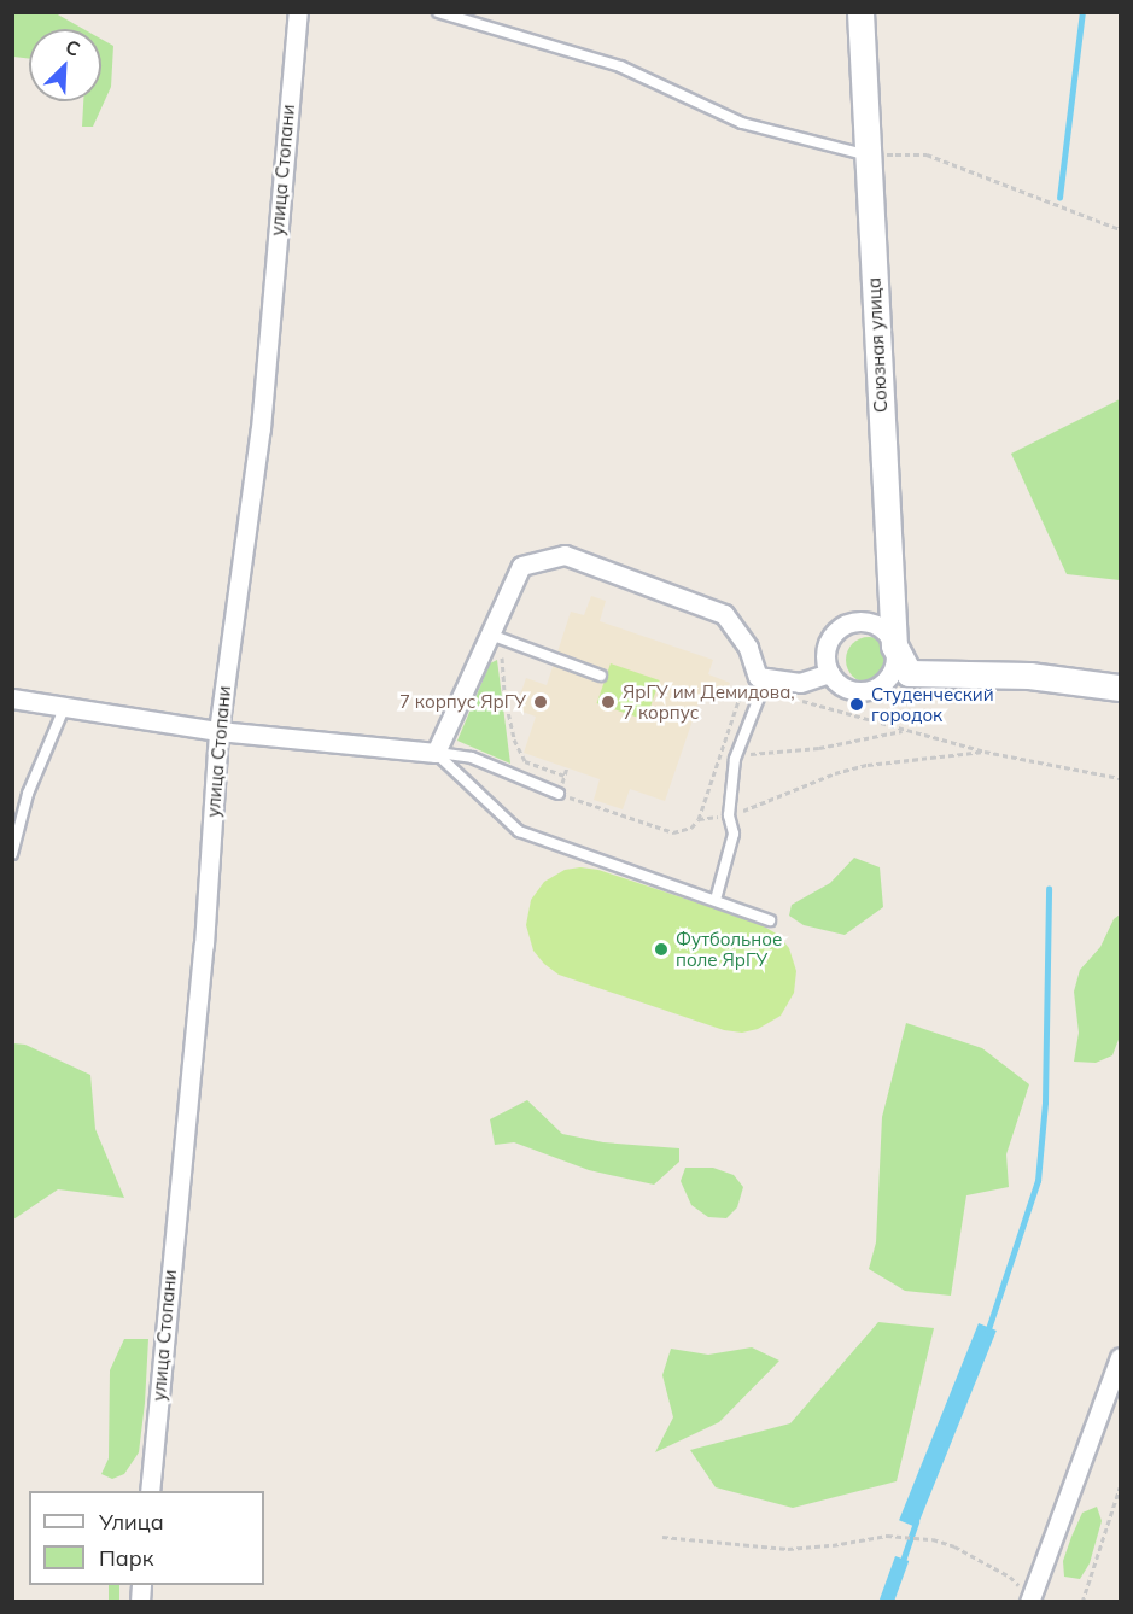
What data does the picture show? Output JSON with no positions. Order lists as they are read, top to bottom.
{
  "streets": {
    "street": ["улица Стопани", "Союзная улица"]
  },
  "places": [
    "7 корпус ЯрГУ",
    "ЯрГУ им Демидова, 7 корпус",
    "Студенческий городок",
    "Футбольное поле ЯрГУ"
  ],
  "legend": ["Улица", "Парк"],
  "north": "top right"
}
